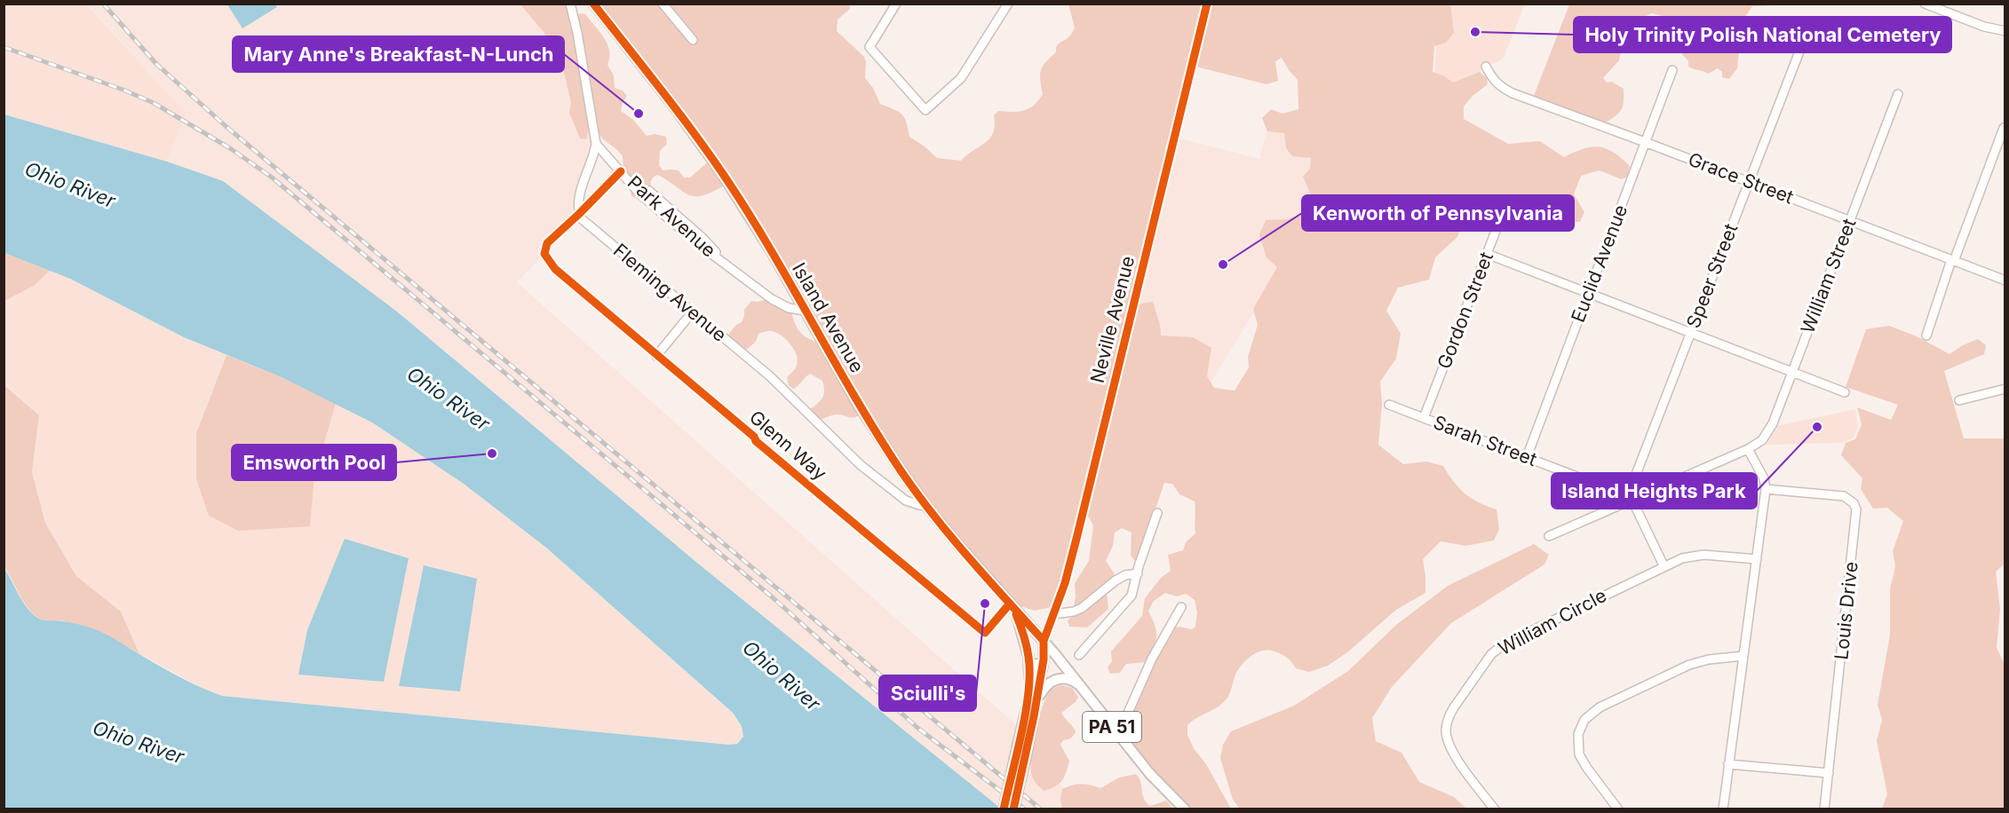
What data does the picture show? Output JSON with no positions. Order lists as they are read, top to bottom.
{
  "streets": {
    "main road": ["Island Avenue", "PA 51"],
    "street": [
      "Grace Street",
      "Park Avenue",
      "Euclid Avenue",
      "Speer Street",
      "William Street",
      "Fleming Avenue",
      "Gordon Street",
      "Neville Avenue",
      "Sarah Street",
      "Glenn Way",
      "Louis Drive",
      "William Circle"
    ]
  },
  "crossings": [
    ["Grace Street", "Euclid Avenue"],
    ["Grace Street", "Speer Street"],
    ["Grace Street", "William Street"],
    ["Park Avenue", "Island Avenue"],
    ["Euclid Avenue", "Sarah Street"],
    ["Speer Street", "William Street"],
    ["Speer Street", "Sarah Street"],
    ["William Street", "Sarah Street"],
    ["Fleming Avenue", "Island Avenue"],
    ["Fleming Avenue", "Glenn Way"],
    ["Gordon Street", "Sarah Street"],
    ["Island Avenue", "Neville Avenue"],
    ["Island Avenue", "Glenn Way"],
    ["Island Avenue", "PA 51"],
    ["Neville Avenue", "PA 51"]
  ],
  "water": ["Ohio River"],
  "places": [
    "Holy Trinity Polish National Cemetery",
    "Mary Anne's Breakfast-N-Lunch",
    "Kenworth of Pennsylvania",
    "Island Heights Park",
    "Emsworth Pool",
    "Sciulli's"
  ]
}
